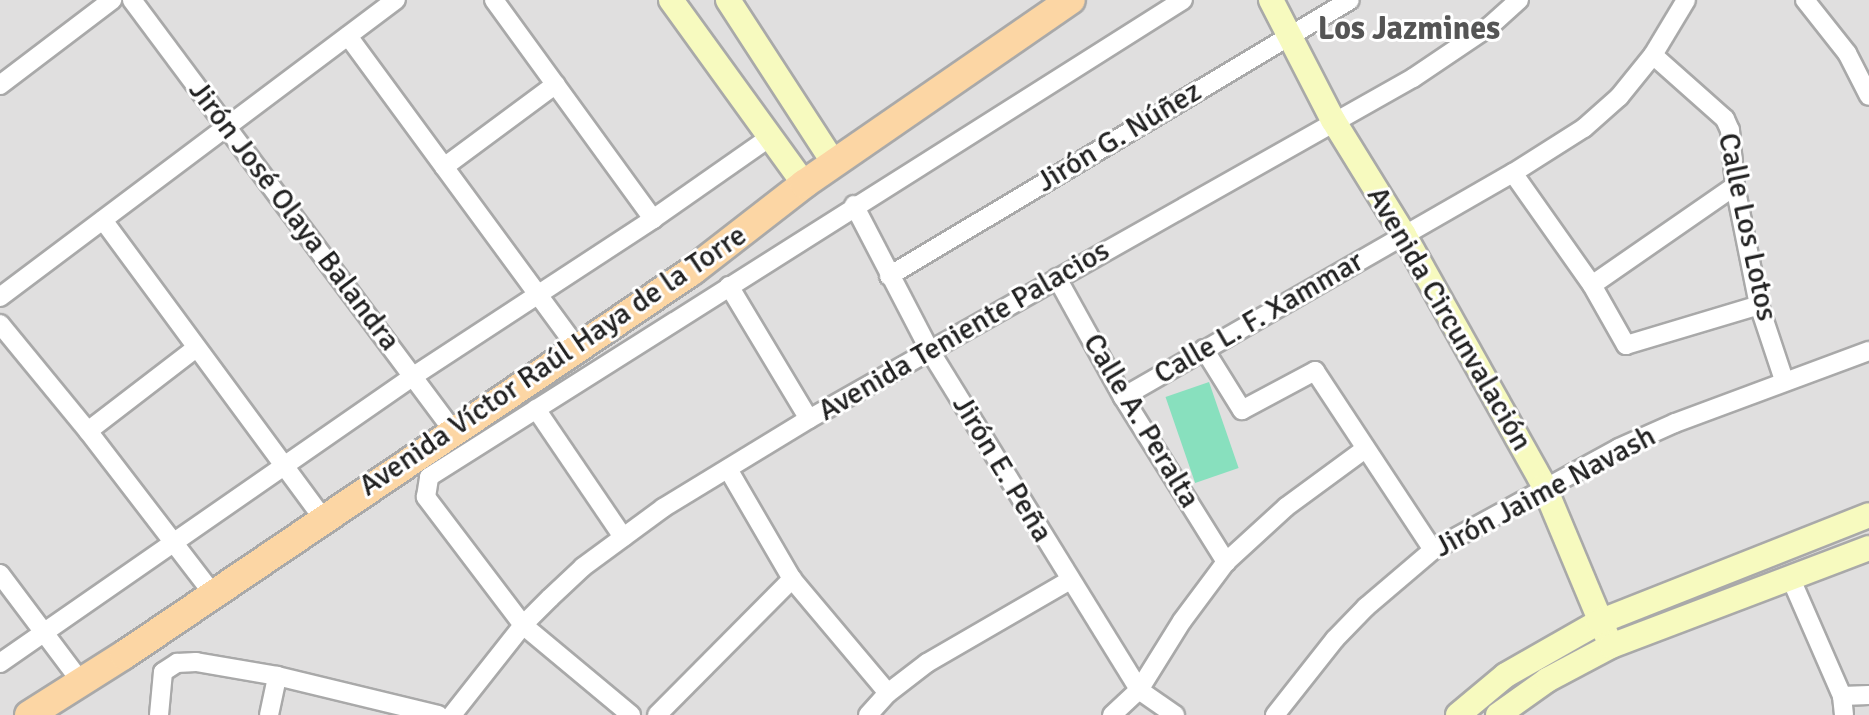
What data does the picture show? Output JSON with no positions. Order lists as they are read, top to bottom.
{
  "streets": {
    "main road": ["Avenida Víctor Raúl Haya de la Torre"],
    "street": [
      "Jirón G. Núñez",
      "Jirón José Olaya Balandra",
      "Calle Los Lotos",
      "Calle L. F. Xammar",
      "Avenida Circunvalación",
      "Avenida Teniente Palacios",
      "Calle A. Peralta",
      "Jirón E. Peña",
      "Jirón Jaime Navash"
    ]
  },
  "crossings": [
    ["Jirón G. Núñez", "Avenida Circunvalación"],
    ["Jirón G. Núñez", "Jirón E. Peña"],
    ["Jirón José Olaya Balandra", "Avenida Víctor Raúl Haya de la Torre"],
    ["Calle Los Lotos", "Calle L. F. Xammar"],
    ["Calle Los Lotos", "Jirón Jaime Navash"],
    ["Calle L. F. Xammar", "Avenida Circunvalación"],
    ["Calle L. F. Xammar", "Calle A. Peralta"],
    ["Avenida Circunvalación", "Avenida Teniente Palacios"],
    ["Avenida Circunvalación", "Jirón Jaime Navash"],
    ["Avenida Teniente Palacios", "Calle A. Peralta"],
    ["Avenida Teniente Palacios", "Jirón E. Peña"]
  ],
  "districts": ["Los Jazmines"]
}
